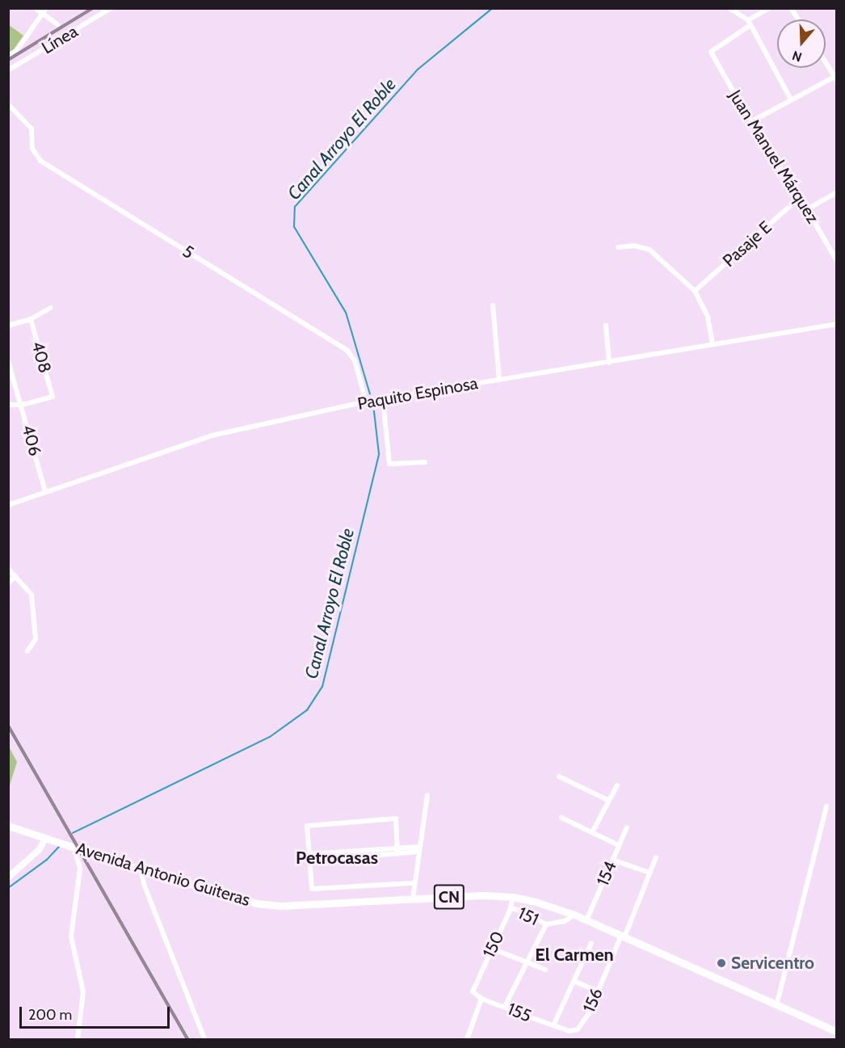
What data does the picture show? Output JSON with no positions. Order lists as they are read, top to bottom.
{
  "streets": {
    "main road": ["Avenida Antonio Guiteras", "CN"],
    "street": [
      "Línea",
      "Juan Manuel Márquez",
      "Pasaje E",
      "5",
      "408",
      "Paquito Espinosa",
      "406",
      "154",
      "151",
      "150",
      "156",
      "155"
    ]
  },
  "crossings": [
    ["Juan Manuel Márquez", "Pasaje E"],
    ["5", "Paquito Espinosa"],
    ["408", "406"],
    ["Paquito Espinosa", "406"],
    ["154", "Avenida Antonio Guiteras"],
    ["Avenida Antonio Guiteras", "CN"],
    ["Avenida Antonio Guiteras", "150"],
    ["Avenida Antonio Guiteras", "156"],
    ["151", "150"],
    ["150", "155"],
    ["156", "155"]
  ],
  "districts": ["Petrocasas", "El Carmen"],
  "water": ["Canal Arroyo El Roble"],
  "places": ["Servicentro"],
  "scale_bar": "200 m",
  "north": "bottom"
}
